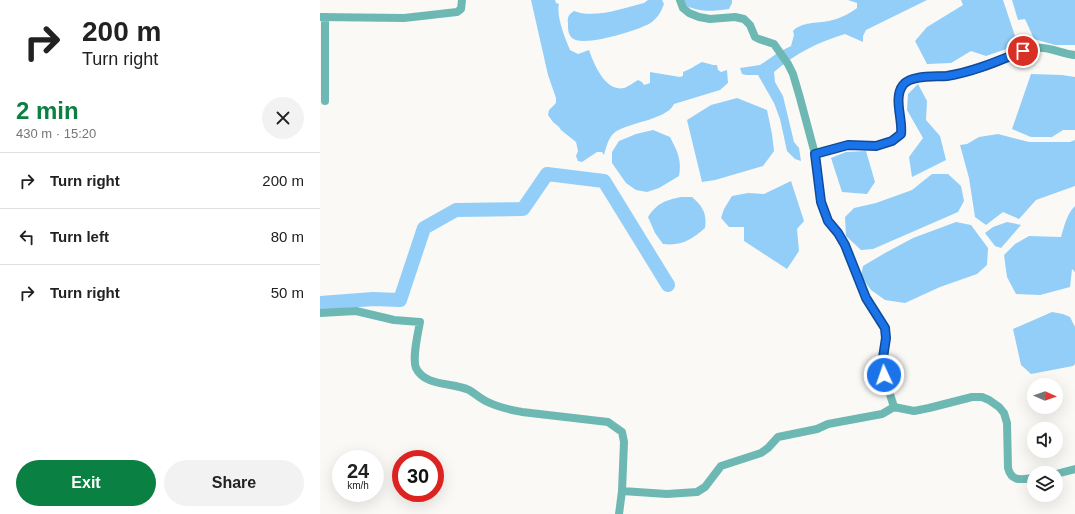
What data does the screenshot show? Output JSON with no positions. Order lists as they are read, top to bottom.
{
  "north": "right",
  "page": {
    "turn": ["200 m", "Turn right"],
    "heading": ["2 min", "430 m · 15:20"],
    "list": [
      {
        "name": "Turn right",
        "value": "200 m"
      },
      {
        "name": "Turn left",
        "value": "80 m"
      },
      {
        "name": "Turn right",
        "value": "50 m"
      }
    ],
    "speed": "24 km/h",
    "limit": "30",
    "buttons": ["Exit", "Share"]
  }
}
